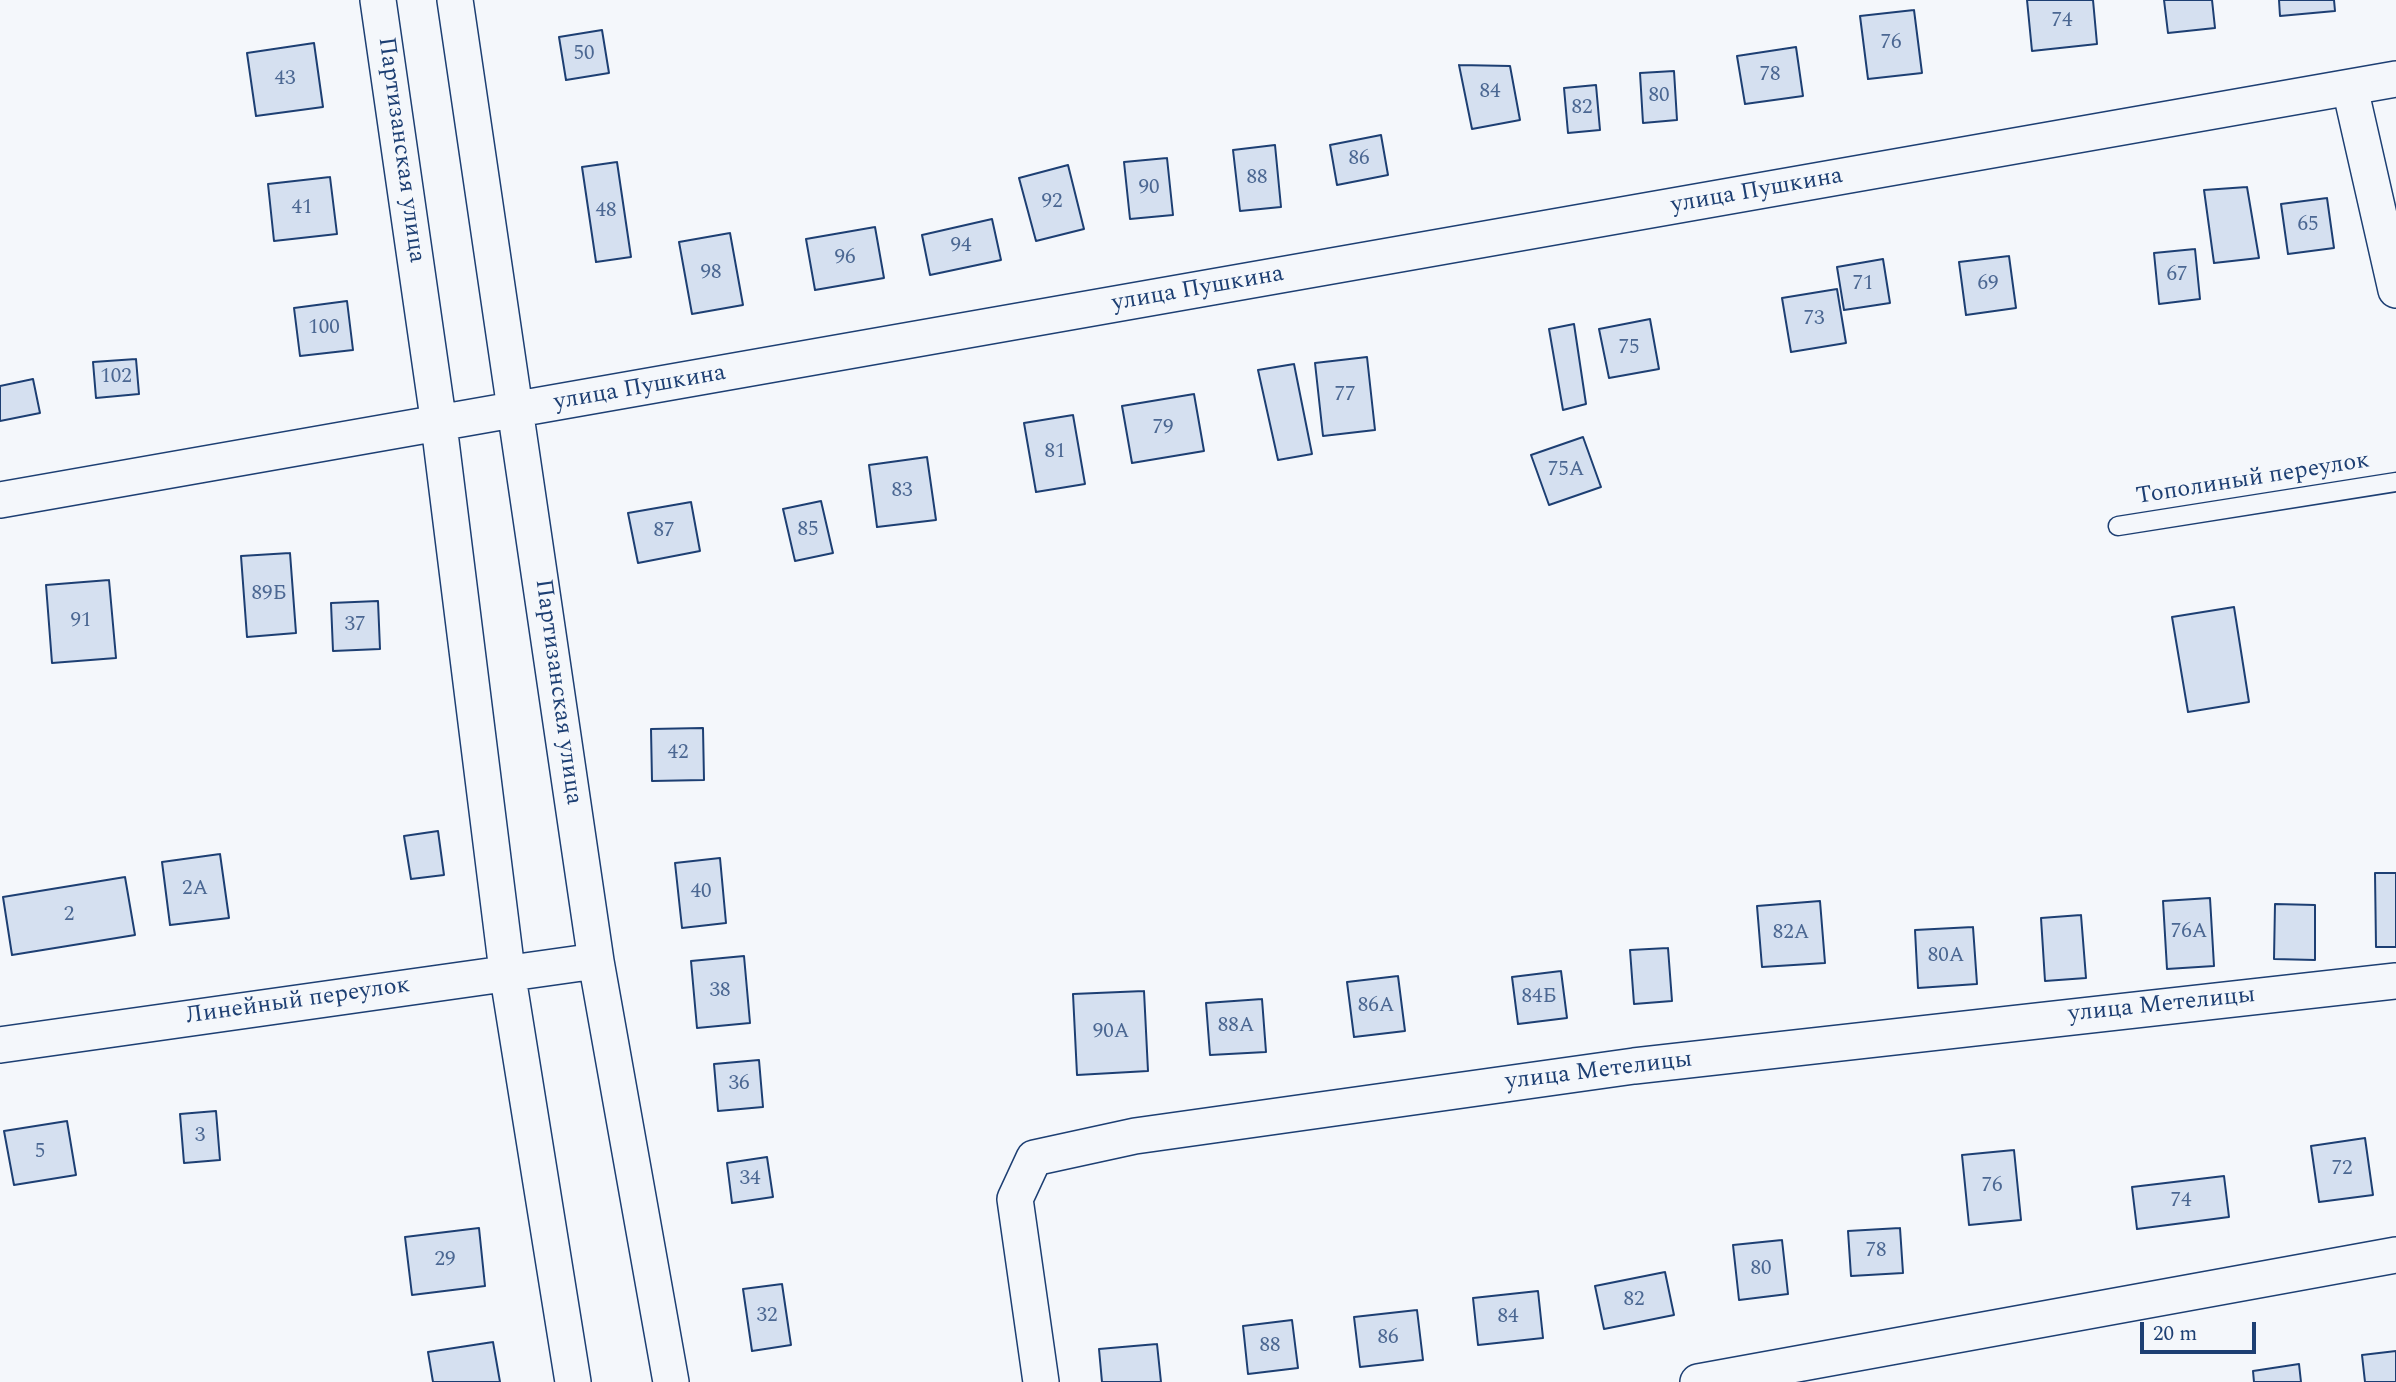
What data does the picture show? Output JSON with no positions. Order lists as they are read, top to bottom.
{
  "streets": {
    "street": [
      "Партизанская улица",
      "улица Пушкина",
      "Линейный переулок",
      "улица Метелицы"
    ],
    "lane": ["Тополиный переулок"]
  },
  "crossings": [
    ["Партизанская улица", "улица Пушкина"],
    ["Партизанская улица", "Линейный переулок"]
  ],
  "house_numbers": [
    "74",
    "76",
    "50",
    "78",
    "43",
    "84",
    "80",
    "82",
    "86",
    "88",
    "90",
    "92",
    "41",
    "48",
    "65",
    "94",
    "96",
    "98",
    "67",
    "71",
    "69",
    "73",
    "100",
    "75",
    "102",
    "77",
    "79",
    "81",
    "75А",
    "83",
    "85",
    "87",
    "89Б",
    "91",
    "37",
    "42",
    "2А",
    "40",
    "2",
    "76А",
    "82А",
    "80А",
    "38",
    "84Б",
    "86А",
    "88А",
    "90А",
    "36",
    "3",
    "5",
    "72",
    "34",
    "76",
    "74",
    "78",
    "29",
    "80",
    "82",
    "32",
    "84",
    "86",
    "88"
  ],
  "scale_bar": "20 m"
}
